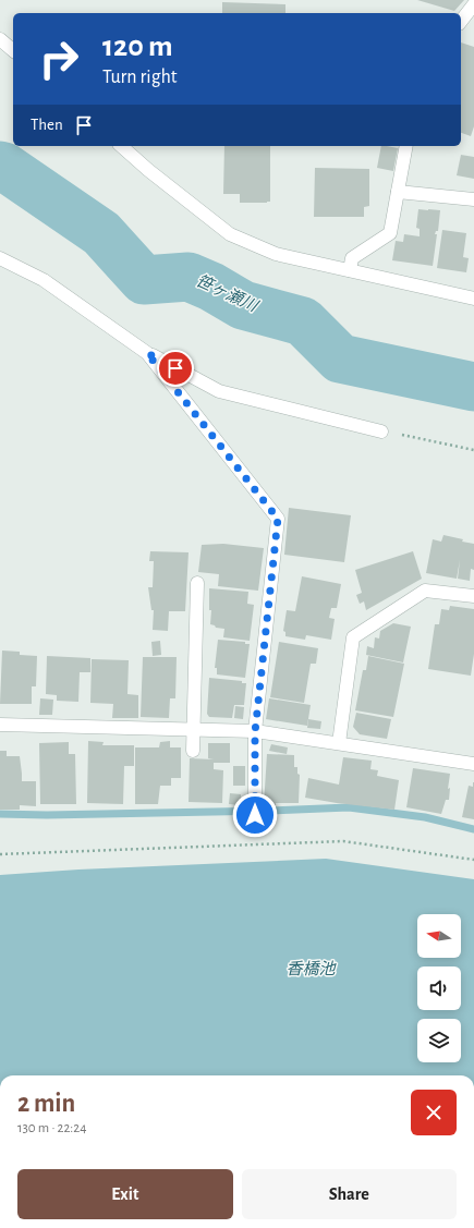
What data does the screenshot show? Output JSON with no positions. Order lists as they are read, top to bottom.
{
  "water": ["笹ヶ瀬川", "香橋池"],
  "north": "left",
  "page": {
    "turn": ["120 m", "Turn right"],
    "then": "Then",
    "heading": ["2 min", "130 m · 22:24"],
    "buttons": ["Exit", "Share"]
  }
}
